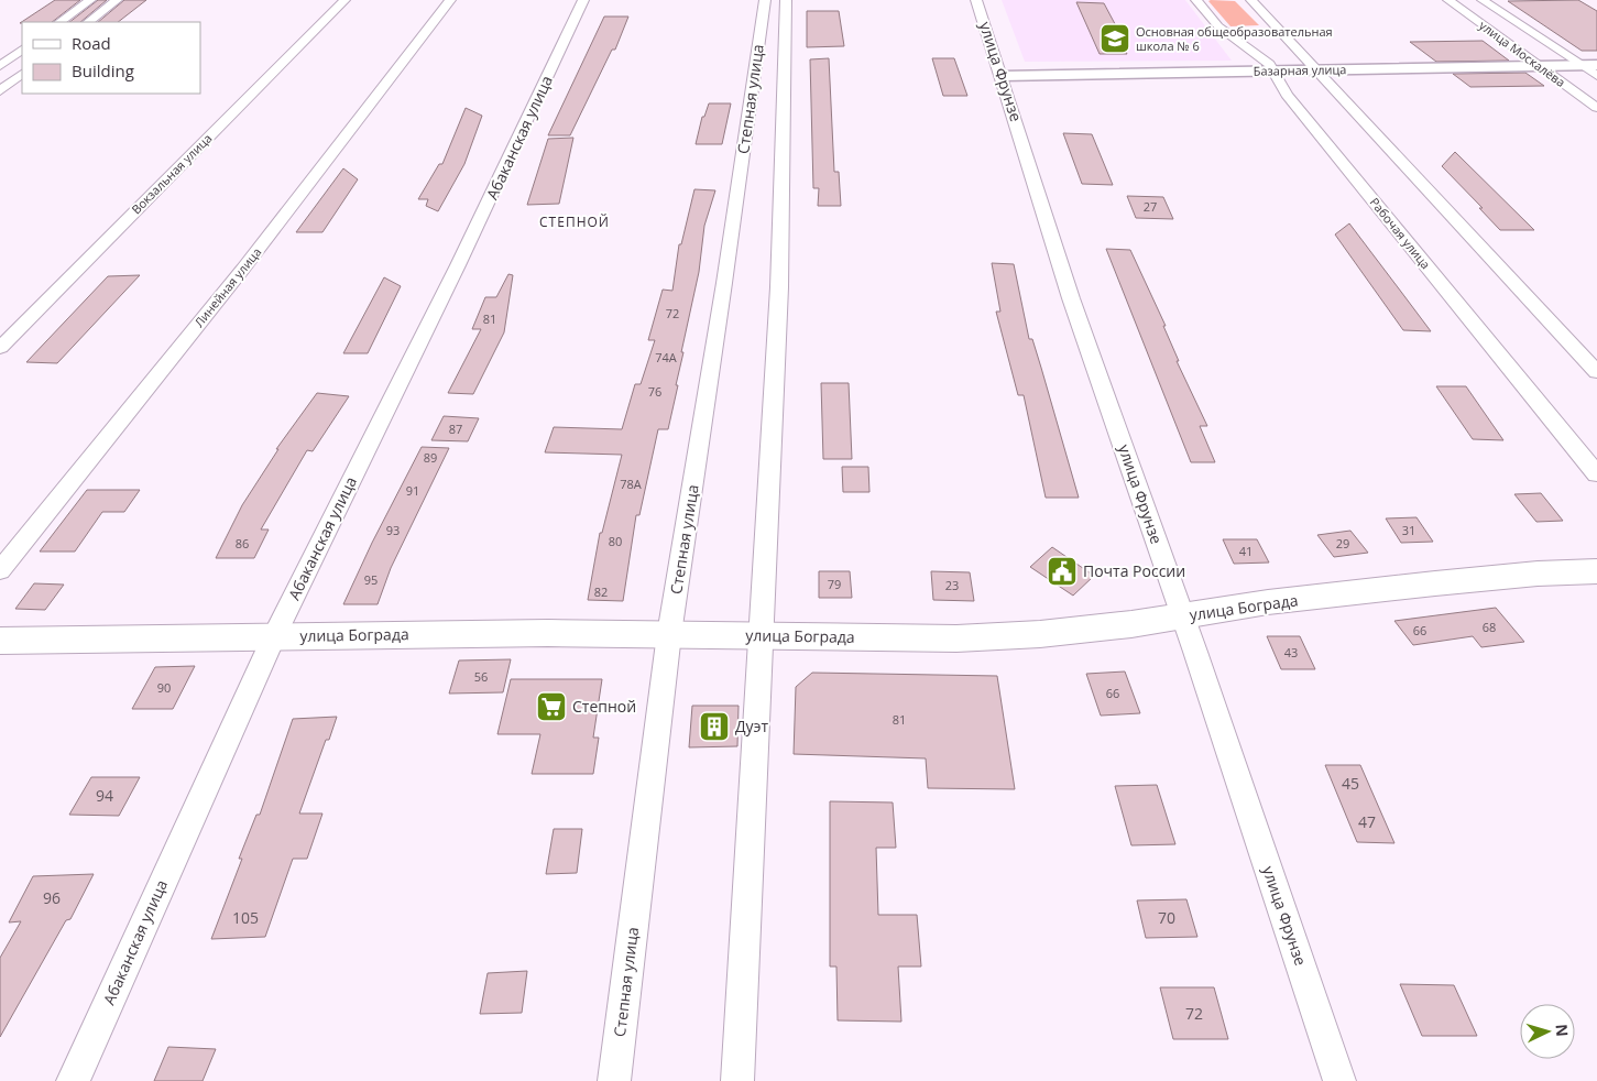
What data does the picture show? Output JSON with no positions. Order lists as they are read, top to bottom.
{
  "streets": {
    "main road": ["улица Бограда"],
    "street": [
      "улица Москалёва",
      "Базарная улица",
      "улица Фрунзе",
      "Степная улица",
      "Абаканская улица",
      "Вокзальная улица",
      "Рабочая улица",
      "Линейная улица"
    ]
  },
  "crossings": [
    ["улица Москалёва", "Базарная улица"],
    ["Базарная улица", "улица Фрунзе"],
    ["Базарная улица", "Рабочая улица"],
    ["улица Фрунзе", "улица Бограда"],
    ["Степная улица", "улица Бограда"],
    ["Абаканская улица", "улица Бограда"]
  ],
  "districts": ["СТЕПНОЙ"],
  "places": {
    "school or university": ["Основная общеобразовательная школа № 6"],
    "public building": ["Почта России"],
    "supermarket": ["Степной"],
    "building": ["Дуэт"]
  },
  "house_numbers": [
    "27",
    "72",
    "81",
    "74А",
    "76",
    "87",
    "89",
    "78А",
    "91",
    "93",
    "31",
    "80",
    "86",
    "29",
    "41",
    "95",
    "79",
    "23",
    "82",
    "68",
    "66",
    "43",
    "56",
    "90",
    "66",
    "81",
    "45",
    "94",
    "47",
    "96",
    "105",
    "70",
    "72"
  ],
  "legend": ["Road", "Building"],
  "north": "right"
}
